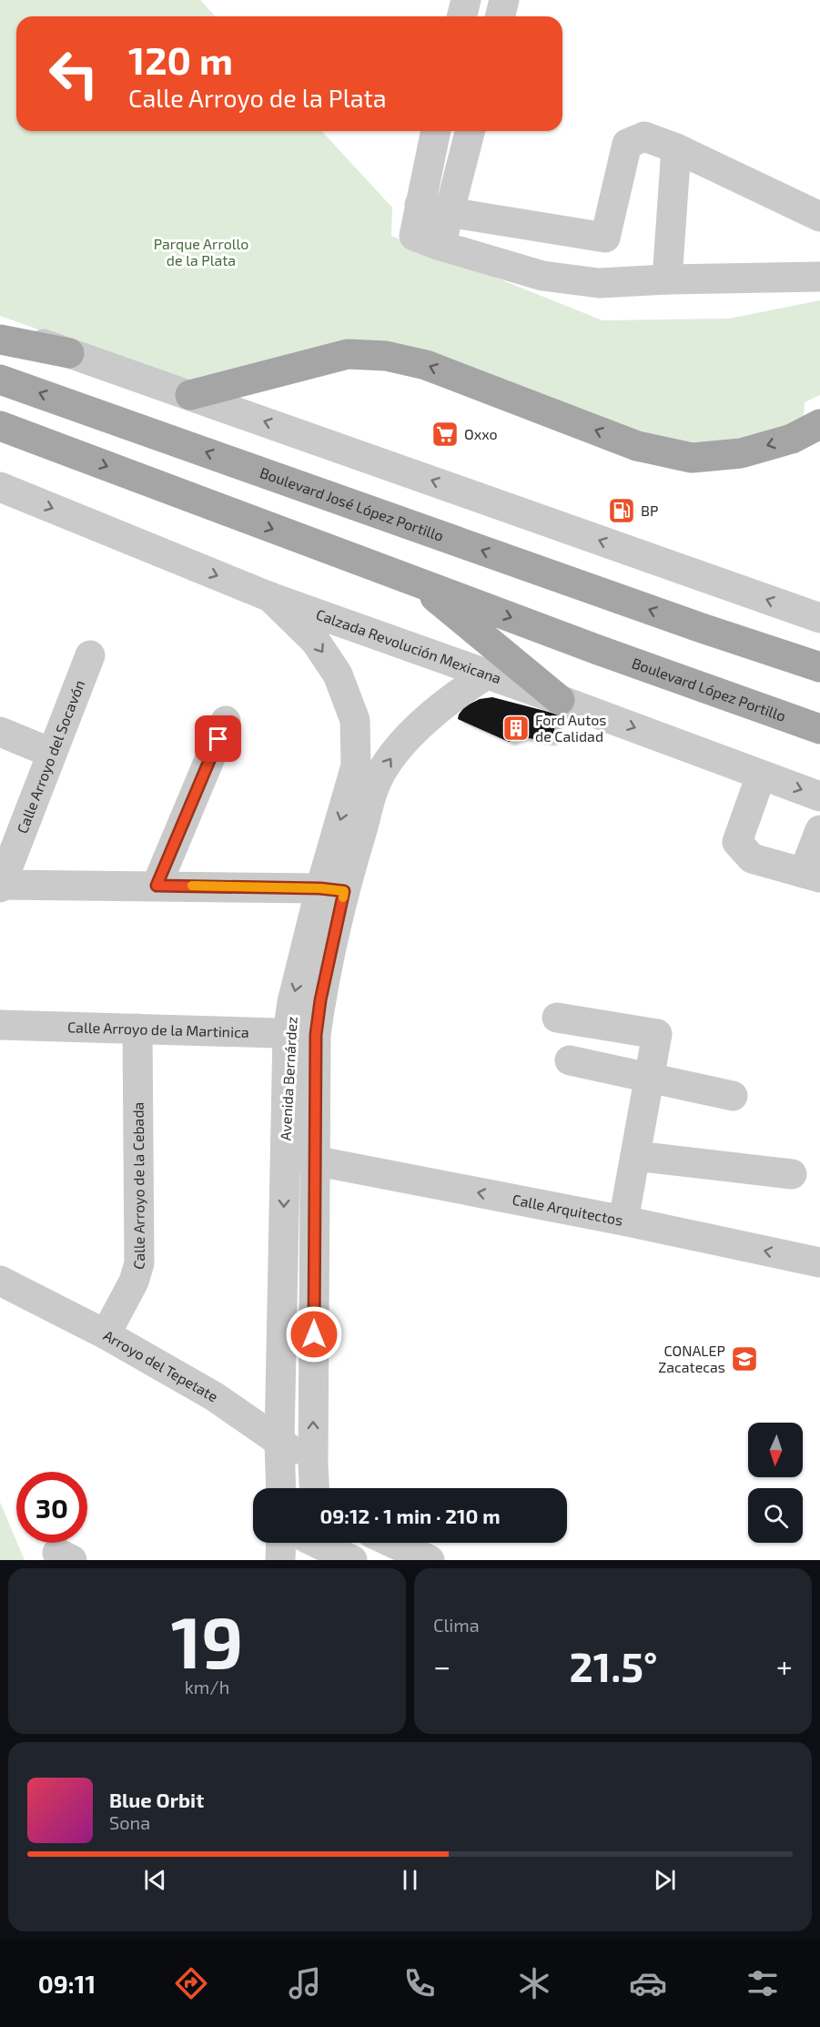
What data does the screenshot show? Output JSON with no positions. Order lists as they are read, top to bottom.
{
  "streets": {
    "main road": ["Boulevard José López Portillo", "Boulevard López Portillo"],
    "street": [
      "Calzada Revolución Mexicana",
      "Calle Arroyo del Socavón",
      "Calle Arroyo de la Martinica",
      "Avenida Bernárdez",
      "Calle Arroyo de la Cebada",
      "Calle Arquitectos",
      "Arroyo del Tepetate"
    ]
  },
  "crossings": [
    ["Calzada Revolución Mexicana", "Avenida Bernárdez"],
    ["Calle Arroyo de la Martinica", "Avenida Bernárdez"],
    ["Calle Arroyo de la Martinica", "Calle Arroyo de la Cebada"],
    ["Avenida Bernárdez", "Calle Arquitectos"],
    ["Avenida Bernárdez", "Arroyo del Tepetate"],
    ["Calle Arroyo de la Cebada", "Arroyo del Tepetate"]
  ],
  "parks": ["Parque Arrollo de la Plata"],
  "places": {
    "supermarket": ["Oxxo"],
    "fuel station": ["BP"],
    "building": ["Ford Autos de Calidad"],
    "school or university": ["CONALEP Zacatecas"]
  },
  "north": "bottom",
  "page": {
    "turn": ["120 m", "Calle Arroyo de la Plata"],
    "limit": "30",
    "trip": "09:12 · 1 min · 210 m",
    "tile": [
      ["19", "km/h"],
      "Clima"
    ],
    "heat": ["−", "21.5°", "+"],
    "song": ["Blue Orbit", "Sona"],
    "tabs": "09:11"
  }
}
